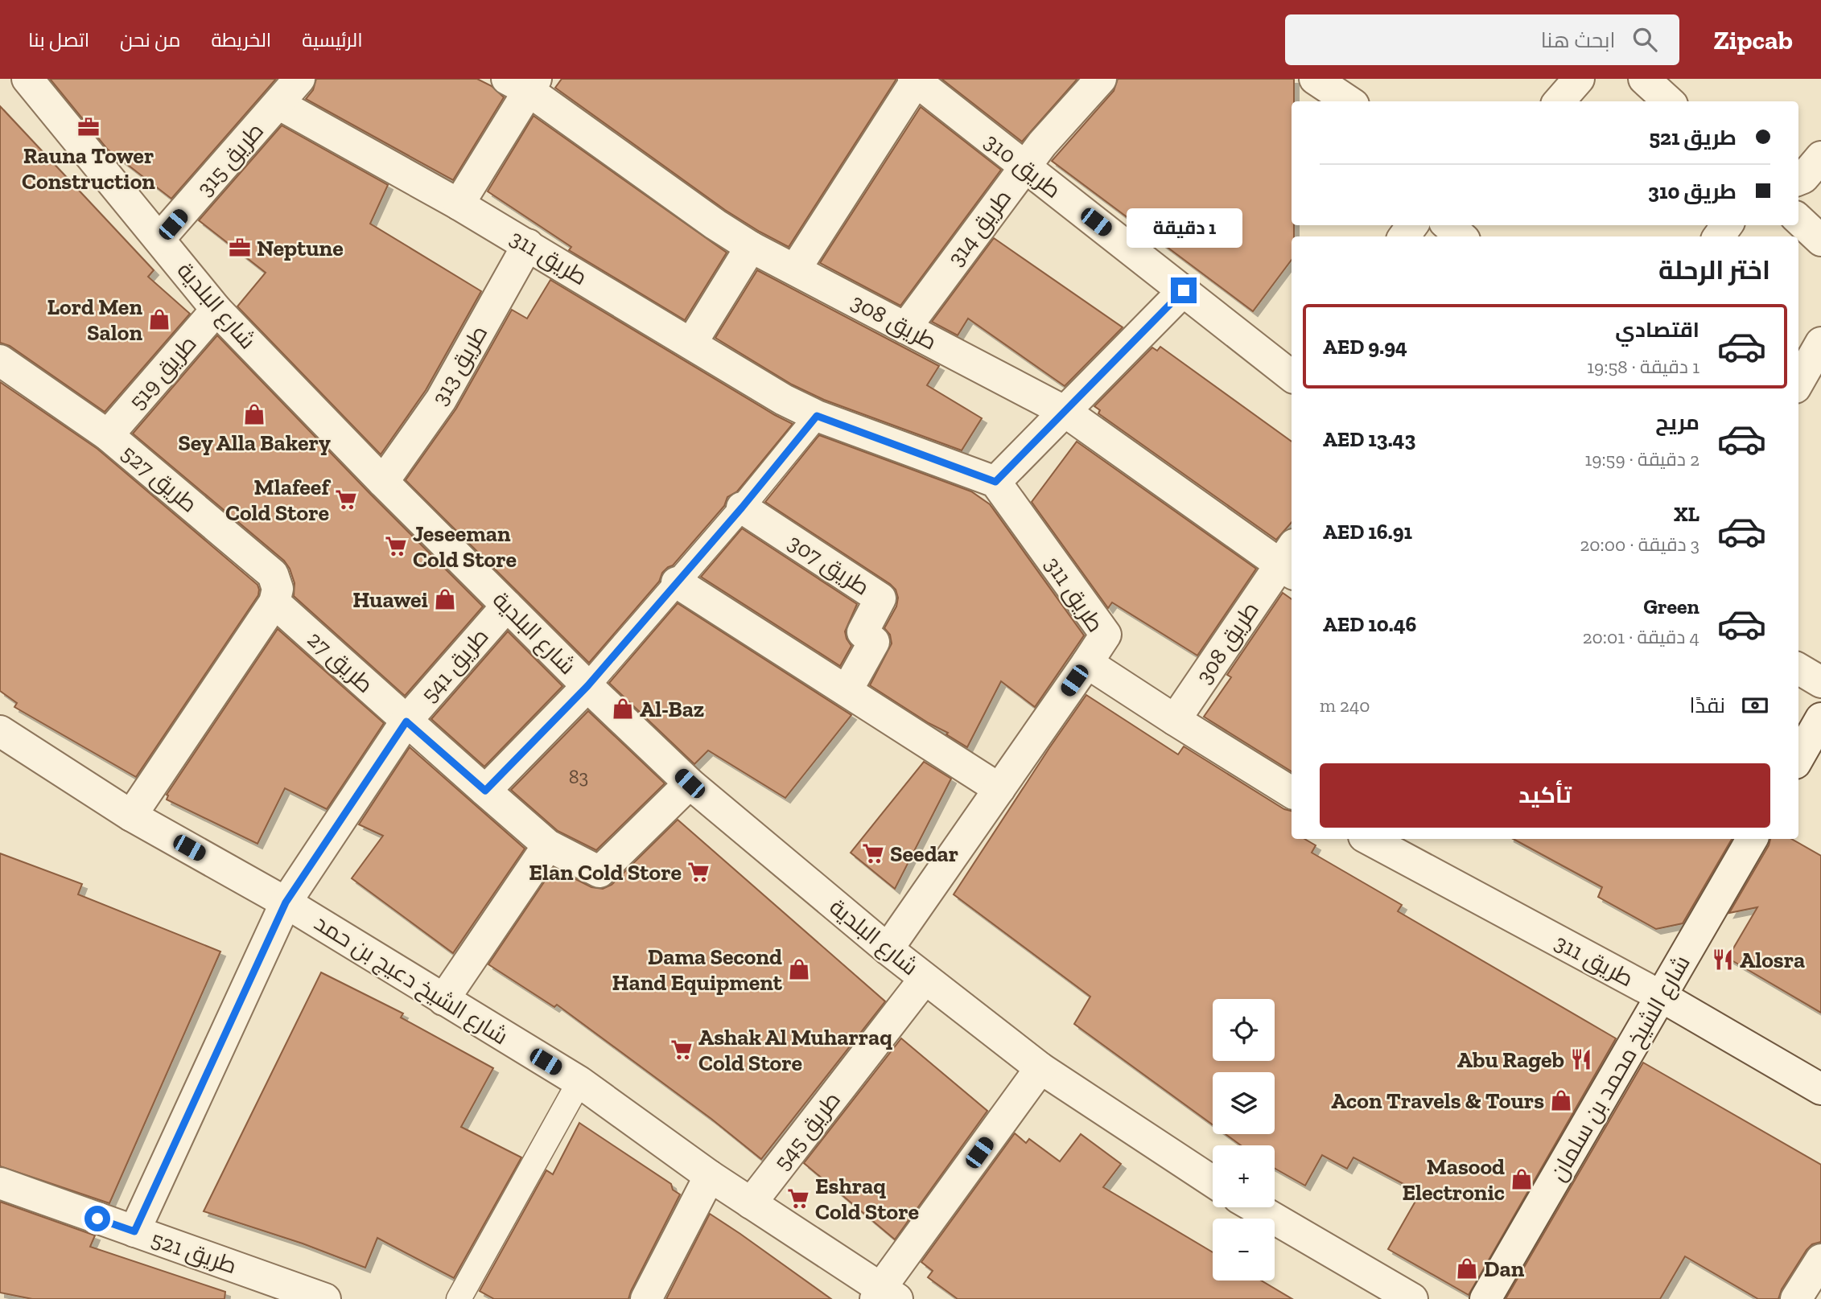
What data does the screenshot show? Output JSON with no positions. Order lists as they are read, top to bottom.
{
  "streets": {
    "street": [
      "طريق 315",
      "طريق 310",
      "طريق 314",
      "طريق 311",
      "شارع البلدية",
      "طريق 308",
      "طريق 313",
      "طريق 519",
      "طريق 527",
      "طريق 307",
      "طريق 27",
      "طريق 541",
      "شارع الشيخ دعيج بن حمد",
      "شارع الشيخ محمد بن سلمان",
      "طريق 545",
      "طريق 521"
    ]
  },
  "crossings": [
    ["طريق 315", "طريق 311"],
    ["طريق 315", "شارع البلدية"],
    ["طريق 310", "طريق 314"],
    ["طريق 310", "طريق 308"],
    ["طريق 314", "طريق 308"],
    ["طريق 311", "طريق 308"],
    ["طريق 311", "طريق 313"],
    ["طريق 311", "شارع الشيخ محمد بن سلمان"],
    ["شارع البلدية", "طريق 313"],
    ["شارع البلدية", "طريق 519"],
    ["شارع البلدية", "طريق 541"],
    ["شارع البلدية", "طريق 545"],
    ["طريق 519", "طريق 527"],
    ["طريق 527", "طريق 27"],
    ["طريق 27", "طريق 541"],
    ["طريق 541", "شارع الشيخ دعيج بن حمد"],
    ["طريق 541", "طريق 521"],
    ["شارع الشيخ دعيج بن حمد", "طريق 545"]
  ],
  "places": {
    "office": ["Rauna Tower Construction", "Neptune"],
    "shop": [
      "Lord Men Salon",
      "Sey Alla Bakery",
      "Huawei",
      "Al-Baz",
      "Dama Second Hand Equipment",
      "Acon Travels & Tours",
      "Masood Electronic",
      "Dan"
    ],
    "supermarket": [
      "Mlafeef Cold Store",
      "Jeseeman Cold Store",
      "Seedar",
      "Elan Cold Store",
      "Ashak Al Muharraq Cold Store",
      "Eshraq Cold Store"
    ],
    "restaurant": ["Alosra", "Abu Rageb"]
  },
  "house_numbers": ["83"],
  "page": {
    "header": "Zipcab",
    "search": "ابحث هنا",
    "nav": [
      "الرئيسية",
      "الخريطة",
      "من نحن",
      "اتصل بنا"
    ],
    "banner": ["طريق 521", "طريق 310"],
    "bubble": "1 دقيقة",
    "heading": "اختر الرحلة",
    "list": [
      {
        "name": "اقتصادي",
        "note": "1 دقيقة · 19:58",
        "value": "AED 9.94"
      },
      {
        "name": "مريح",
        "note": "2 دقيقة · 19:59",
        "value": "AED 13.43"
      },
      {
        "name": "XL",
        "note": "3 دقيقة · 20:00",
        "value": "AED 16.91"
      },
      {
        "name": "Green",
        "note": "4 دقيقة · 20:01",
        "value": "AED 10.46"
      }
    ],
    "pay": ["نقدًا", "240 m"],
    "buttons": "تأكيد",
    "map_buttons": ["+", "−"]
  }
}
